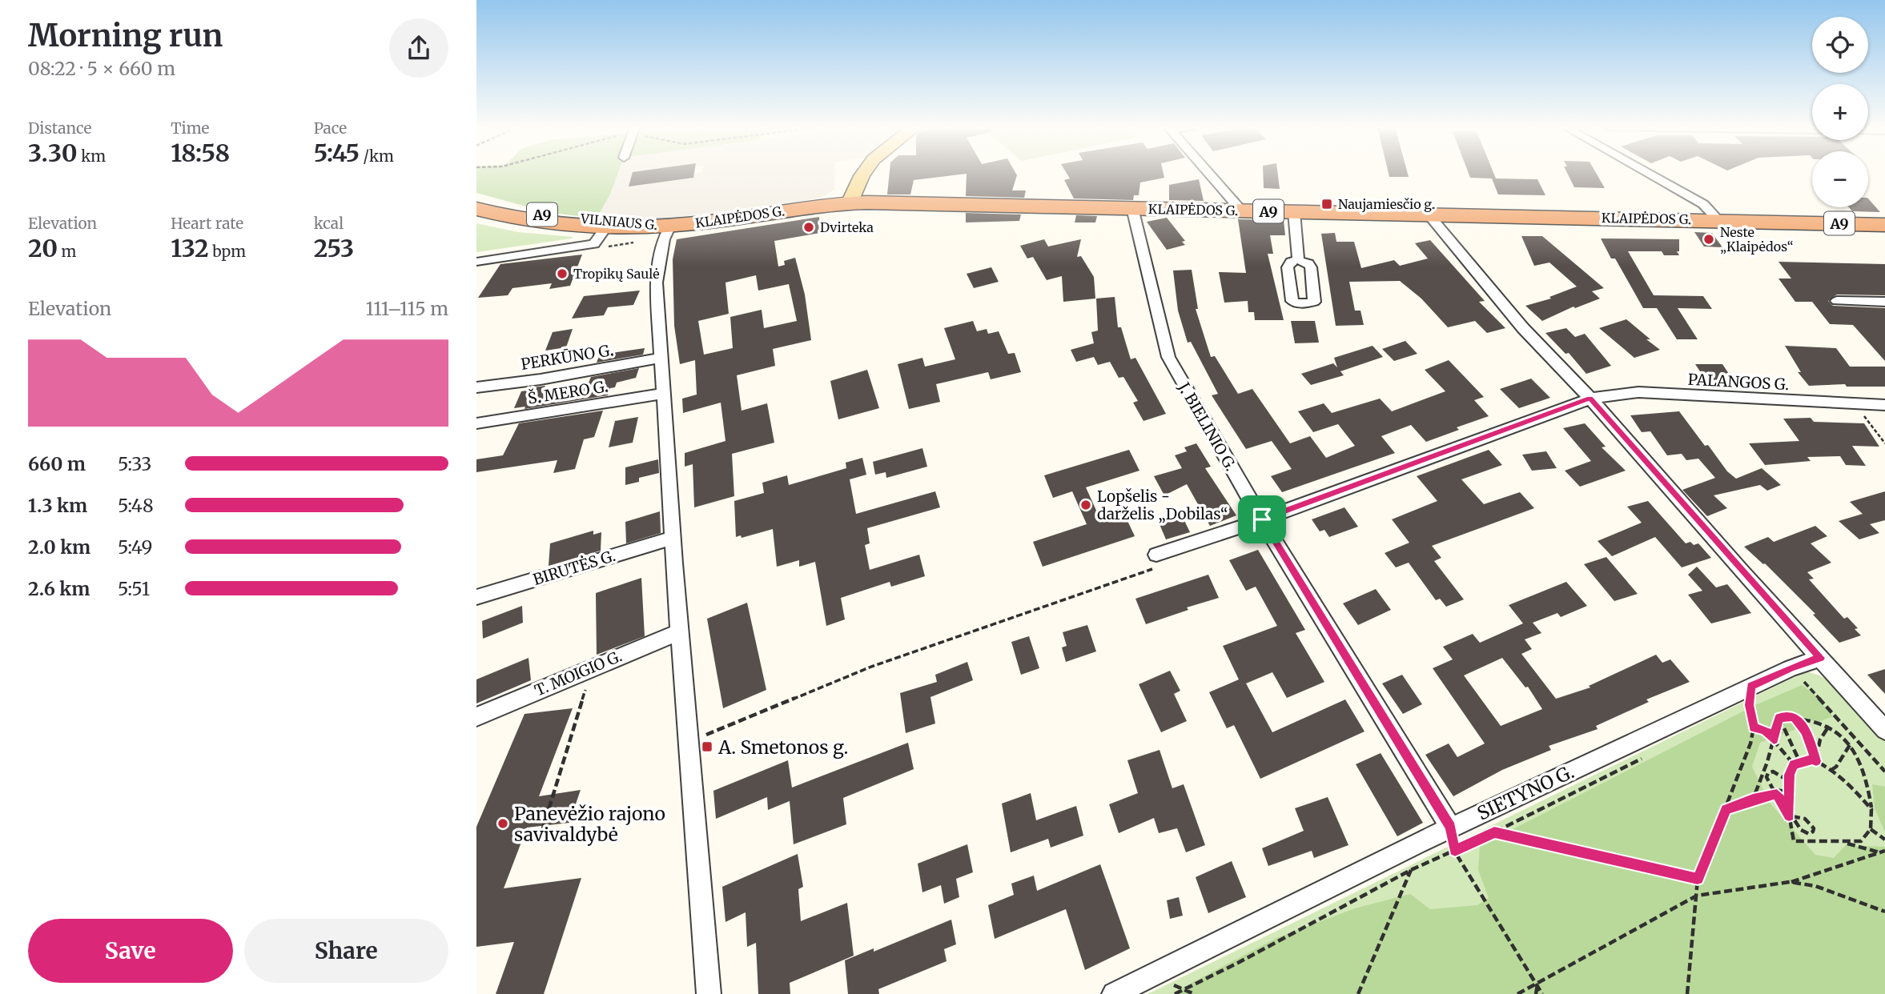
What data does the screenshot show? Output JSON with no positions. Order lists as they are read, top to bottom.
{
  "streets": {
    "highway": ["KLAIPĖDOS G.", "A9", "VILNIAUS G."],
    "street": [
      "PERKŪNO G.",
      "PALANGOS G.",
      "Š. MERO G.",
      "J. BIELINIO G.",
      "BIRUTĖS G.",
      "T. MOIGIO G.",
      "SIETYNO G."
    ]
  },
  "crossings": [
    ["KLAIPĖDOS G.", "VILNIAUS G."],
    ["KLAIPĖDOS G.", "J. BIELINIO G."],
    ["PALANGOS G.", "J. BIELINIO G."],
    ["J. BIELINIO G.", "SIETYNO G."]
  ],
  "places": {
    "transit": ["Naujamiesčio g.", "A. Smetonos g."],
    "other": [
      "Dvirteka",
      "Neste „Klaipėdos“",
      "Tropikų Saulė",
      "Lopšelis - darželis „Dobilas“",
      "Panevėžio rajono savivaldybė"
    ]
  },
  "page": {
    "heading": ["Morning run", "08:22 · 5 × 660 m"],
    "map_buttons": ["+", "−"],
    "stats": [
      ["Distance", "3.30 km"],
      ["Time", "18:58"],
      ["Pace", "5:45 /km"],
      ["Elevation", "20 m"],
      ["Heart rate", "132 bpm"],
      ["kcal", "253"]
    ],
    "chart": ["Elevation", "111–115 m"],
    "list": [
      {
        "name": "660 m",
        "note": "5:33"
      },
      {
        "name": "1.3 km",
        "note": "5:48"
      },
      {
        "name": "2.0 km",
        "note": "5:49"
      },
      {
        "name": "2.6 km",
        "note": "5:51"
      }
    ],
    "buttons": ["Save", "Share"]
  }
}
